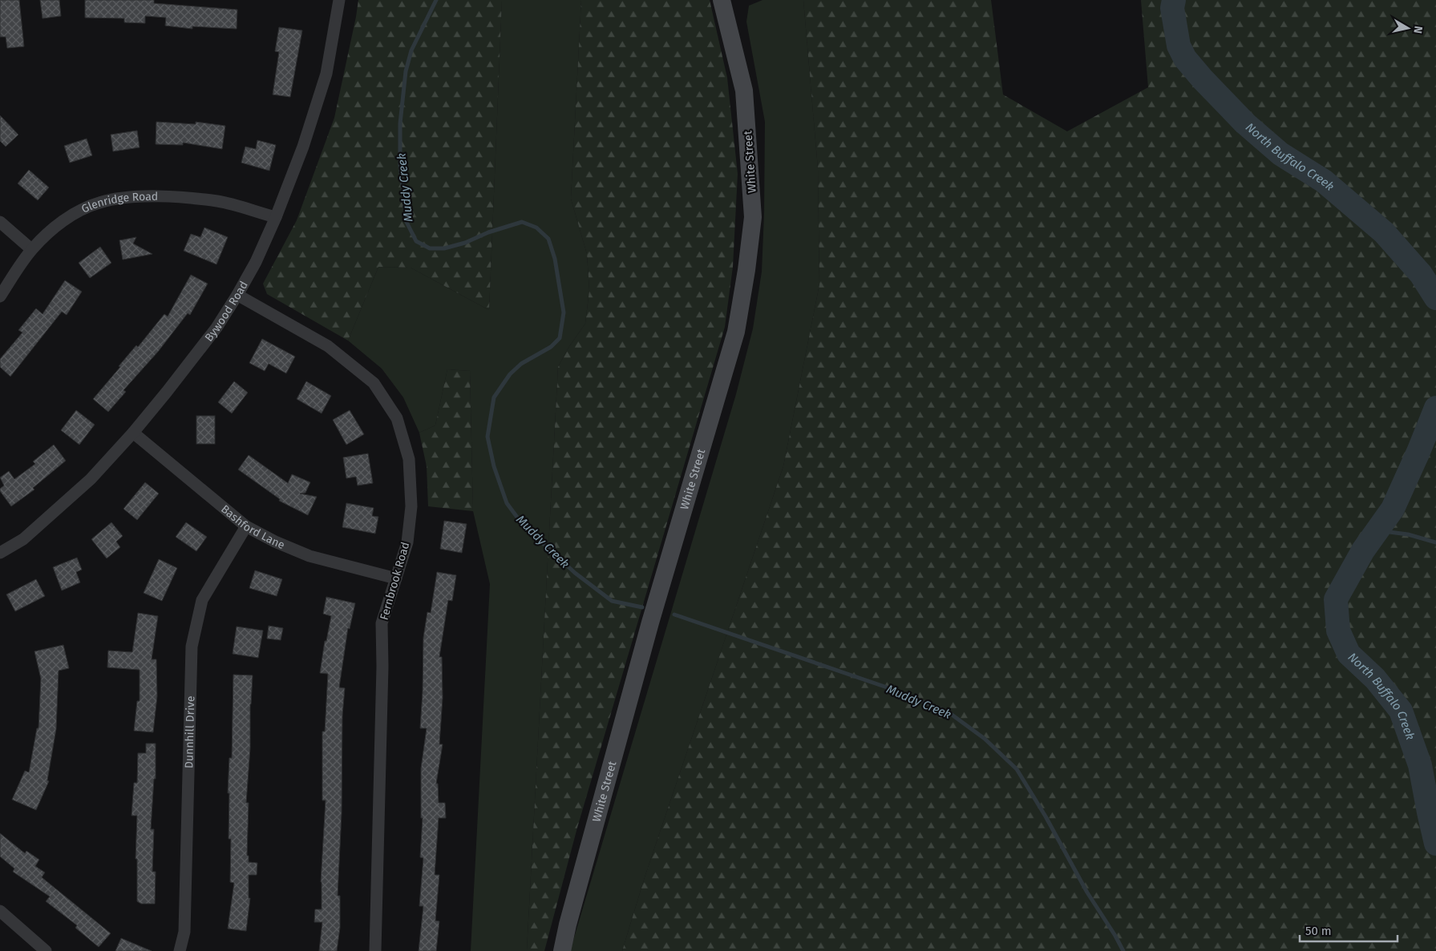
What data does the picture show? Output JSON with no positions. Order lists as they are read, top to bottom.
{
  "streets": {
    "street": [
      "White Street",
      "Glenridge Road",
      "Bywood Road",
      "Bashford Lane",
      "Fernbrook Road",
      "Dunnhill Drive"
    ]
  },
  "crossings": [
    ["Glenridge Road", "Bywood Road"],
    ["Bywood Road", "Bashford Lane"],
    ["Bywood Road", "Fernbrook Road"],
    ["Bashford Lane", "Fernbrook Road"],
    ["Bashford Lane", "Dunnhill Drive"]
  ],
  "water": ["North Buffalo Creek", "Muddy Creek"],
  "scale_bar": "50 m",
  "north": "right"
}
